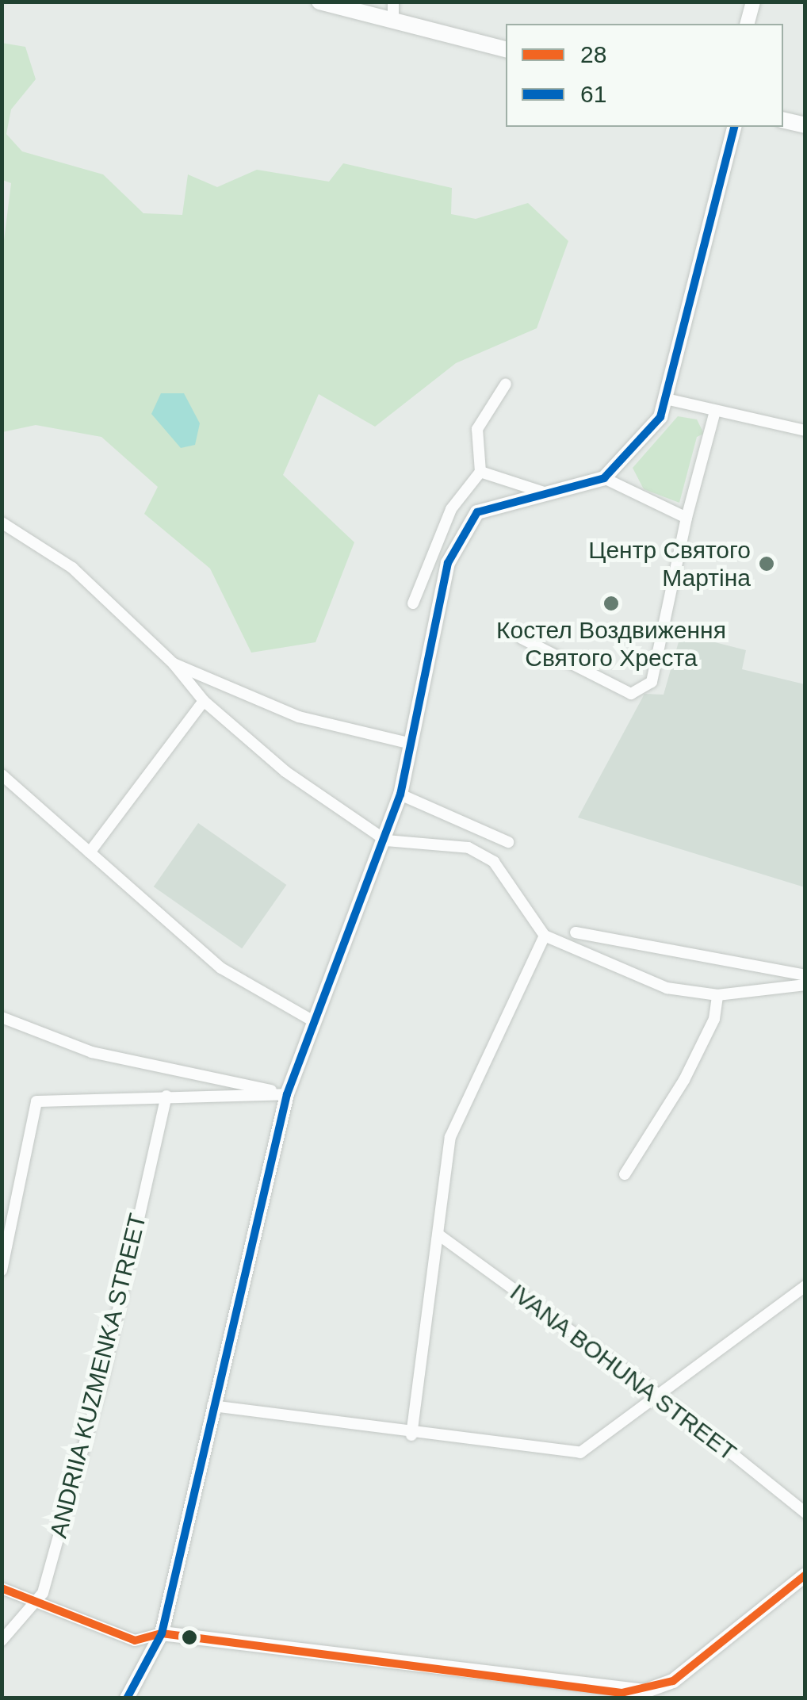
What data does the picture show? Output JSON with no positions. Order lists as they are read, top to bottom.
{
  "streets": {
    "street": ["IVANA BOHUNA STREET", "ANDRIIA KUZMENKA STREET"]
  },
  "places": ["Центр Святого Мартіна", "Костел Воздвиження Святого Хреста"],
  "lines": ["transit line 61", "transit line 28"],
  "legend": ["28", "61"]
}
